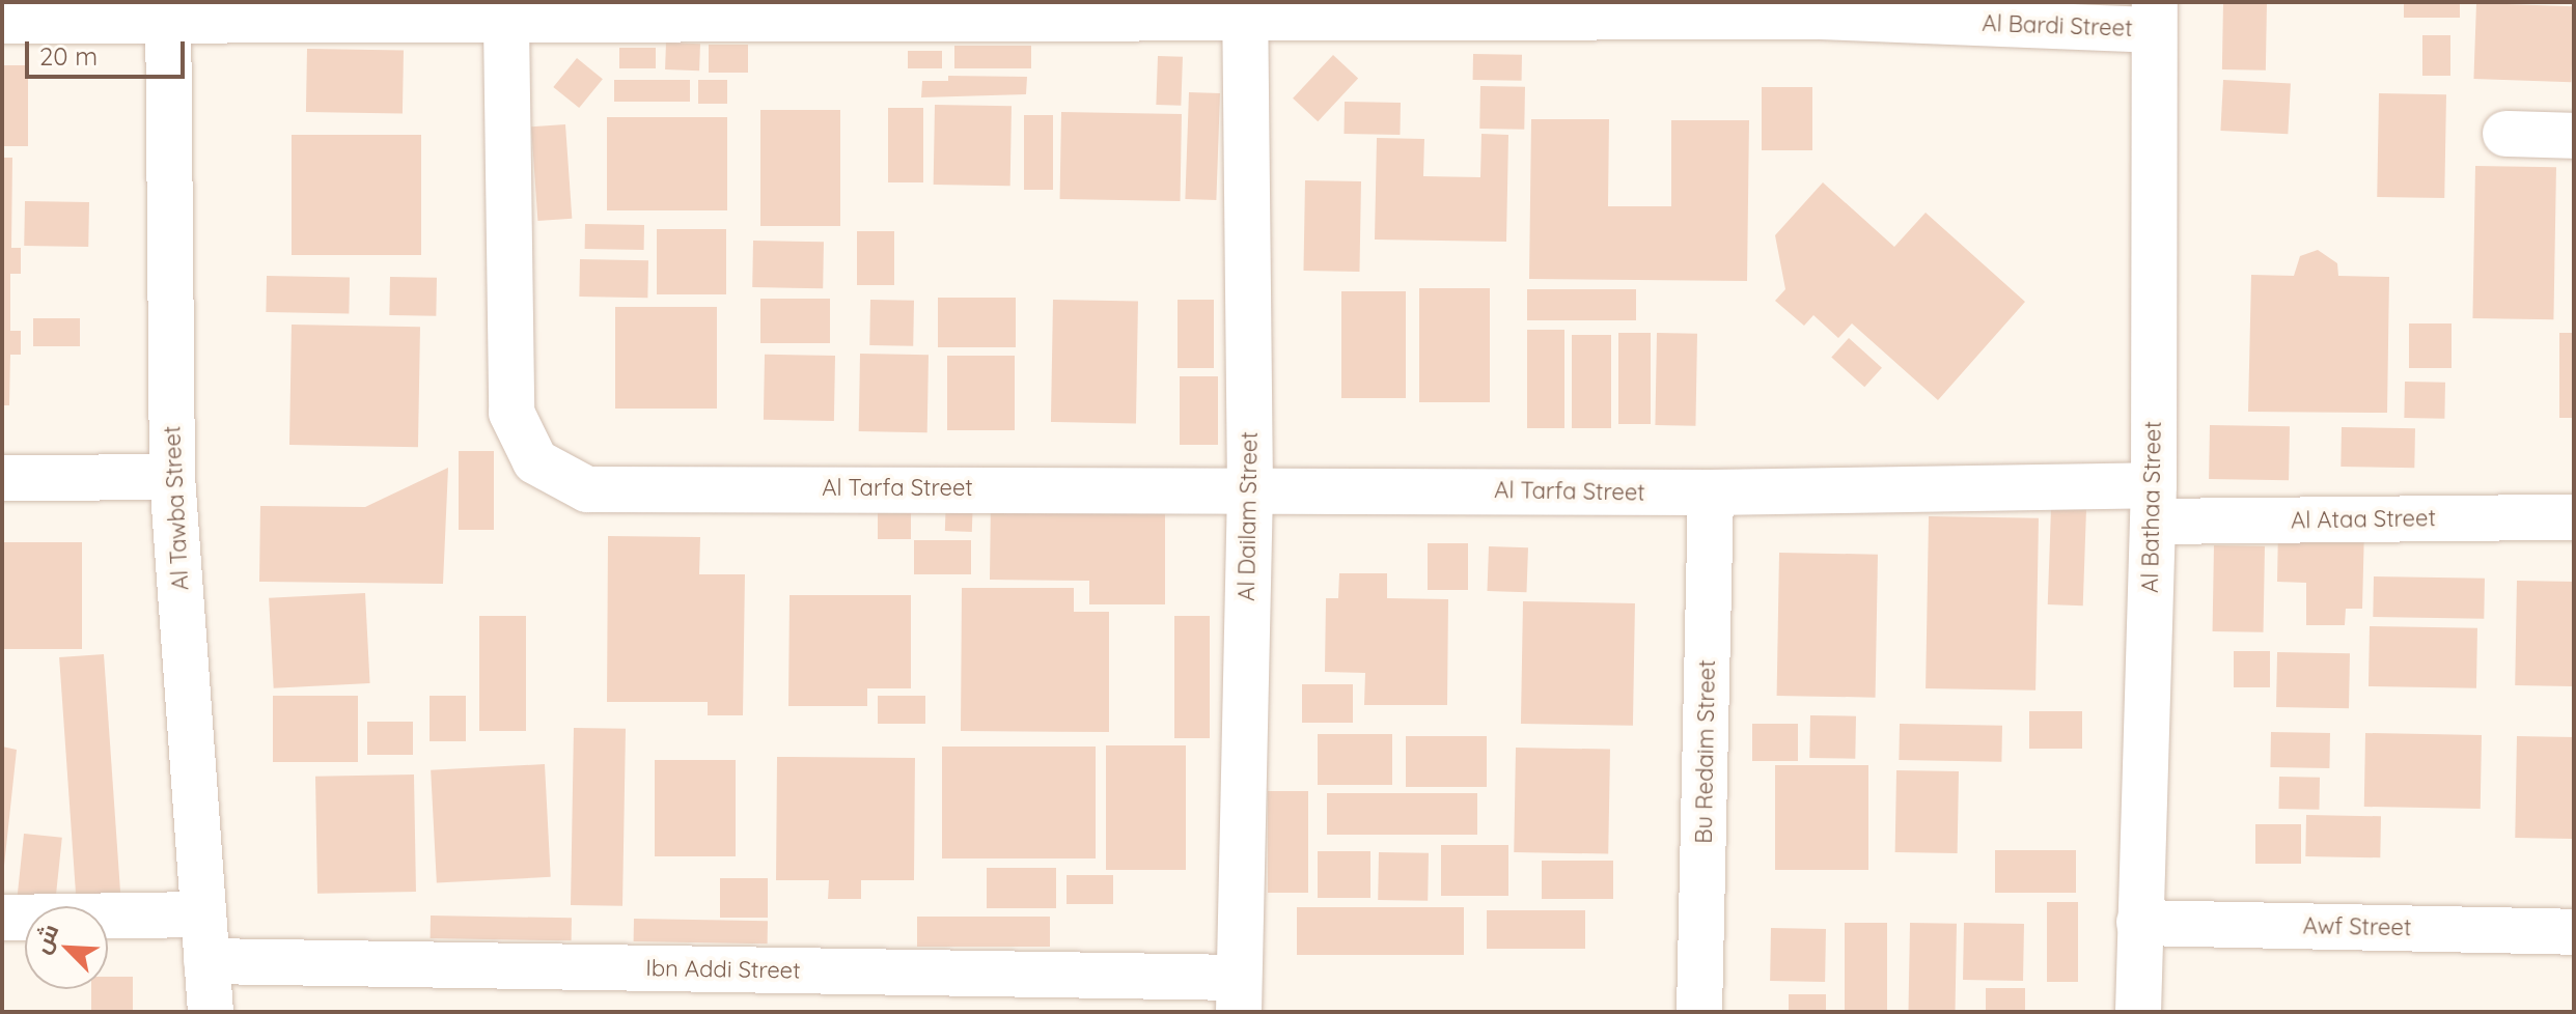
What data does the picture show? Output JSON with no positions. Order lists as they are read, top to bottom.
{
  "streets": {
    "street": [
      "Al Bardi Street",
      "Al Tarfa Street",
      "Al Bathaa Street",
      "Al Tawba Street",
      "Al Dailam Street",
      "Al Ataa Street",
      "Bu Redaim Street",
      "Awf Street",
      "Ibn Addi Street"
    ]
  },
  "crossings": [
    ["Al Bardi Street", "Al Tarfa Street"],
    ["Al Bardi Street", "Al Bathaa Street"],
    ["Al Bardi Street", "Al Tawba Street"],
    ["Al Bardi Street", "Al Dailam Street"],
    ["Al Tarfa Street", "Al Bathaa Street"],
    ["Al Tarfa Street", "Al Dailam Street"],
    ["Al Tarfa Street", "Al Ataa Street"],
    ["Al Tarfa Street", "Bu Redaim Street"],
    ["Al Bathaa Street", "Al Ataa Street"],
    ["Al Bathaa Street", "Awf Street"],
    ["Al Tawba Street", "Ibn Addi Street"],
    ["Al Dailam Street", "Ibn Addi Street"]
  ],
  "scale_bar": "20 m",
  "north": "top left"
}
